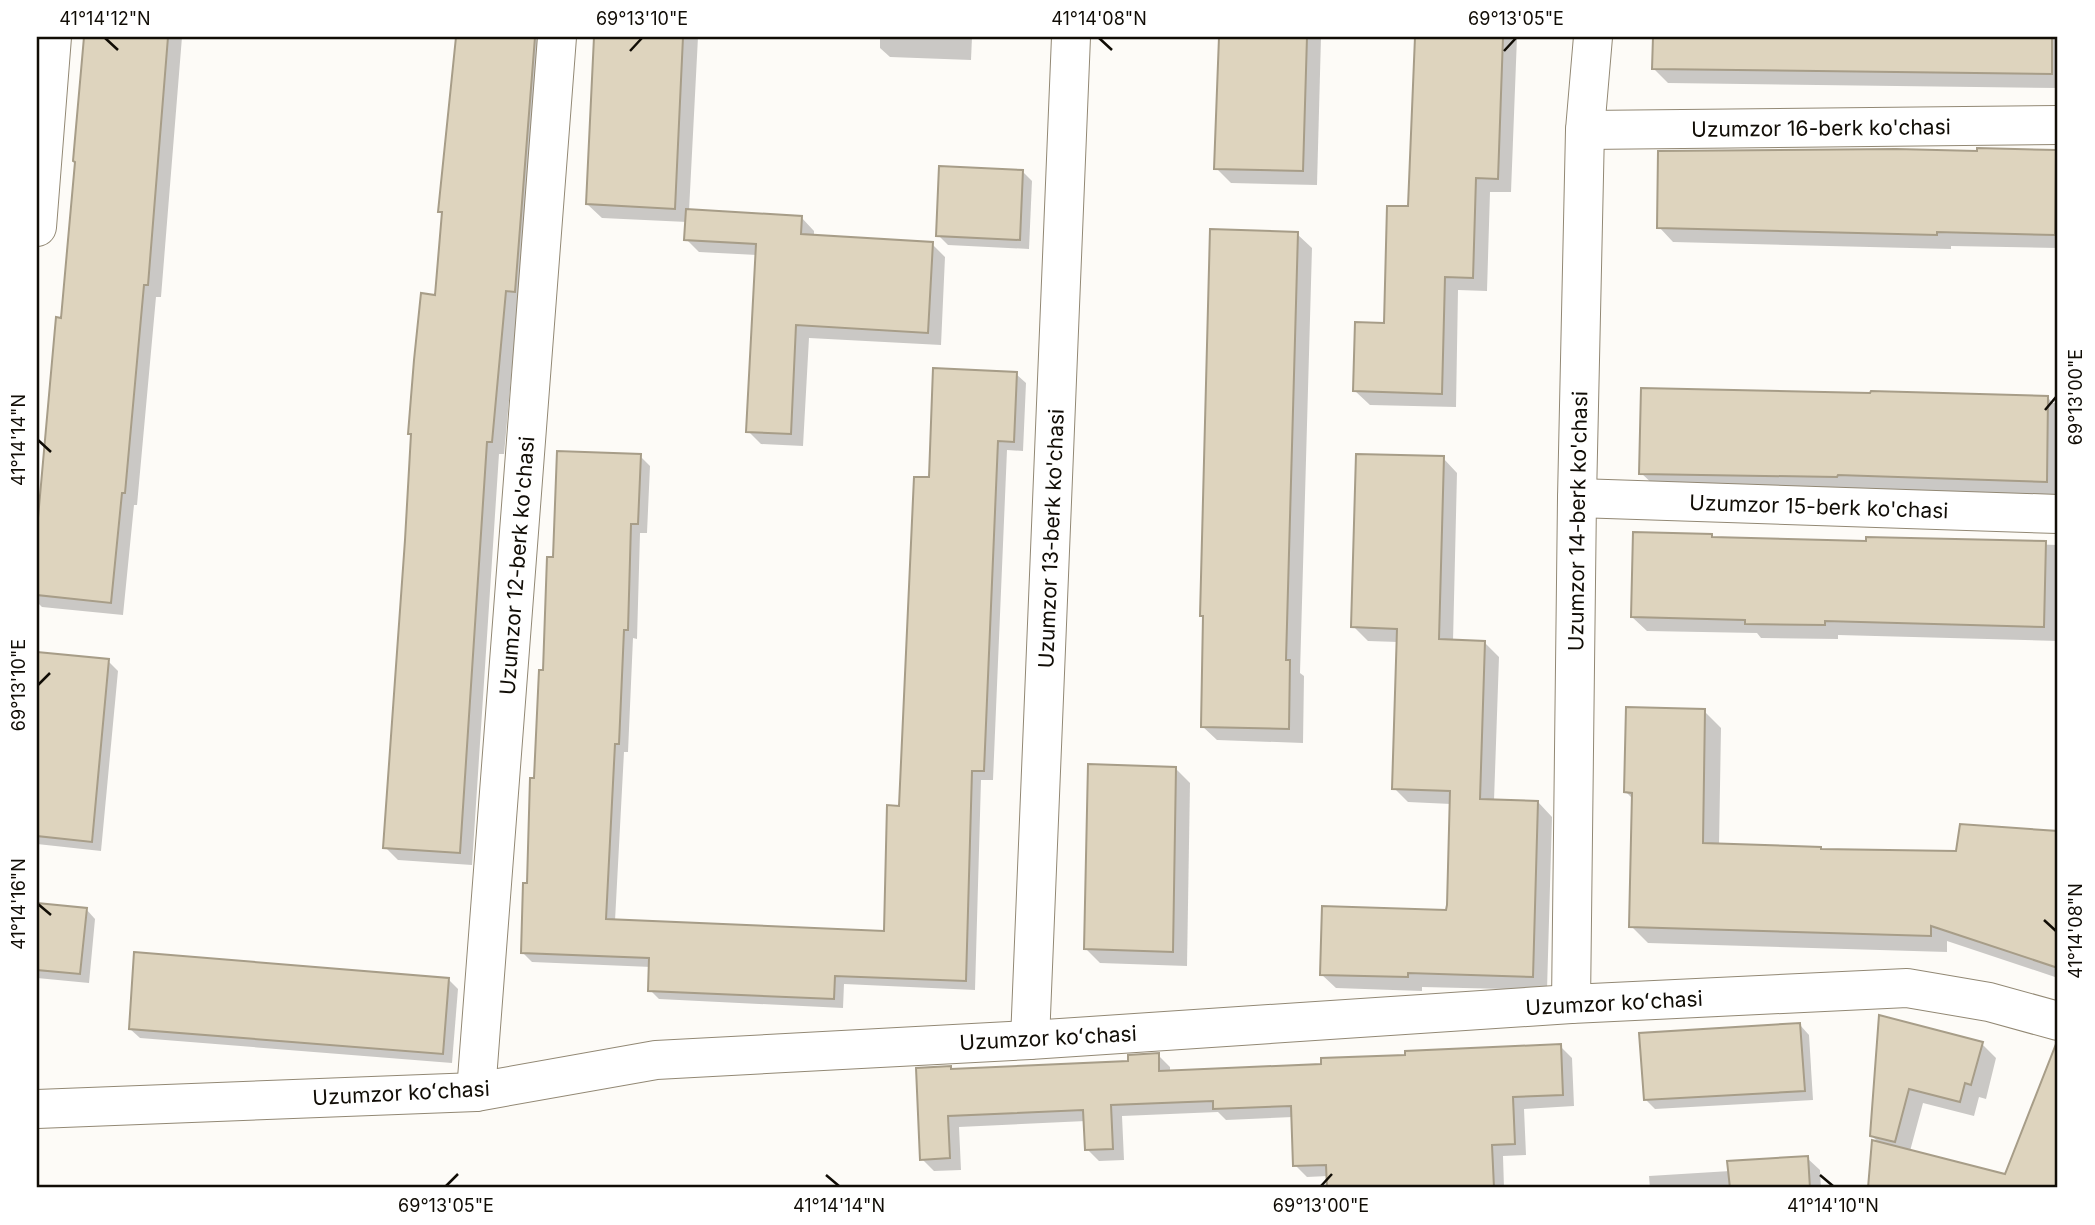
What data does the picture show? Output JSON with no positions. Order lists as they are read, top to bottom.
{
  "streets": {
    "street": [
      "Uzumzor 16-berk ko'chasi",
      "Uzumzor 15-berk ko'chasi",
      "Uzumzor 14-berk ko'chasi",
      "Uzumzor 13-berk ko'chasi",
      "Uzumzor 12-berk ko'chasi",
      "Uzumzor koʻchasi"
    ]
  },
  "crossings": [
    ["Uzumzor 16-berk ko'chasi", "Uzumzor 14-berk ko'chasi"],
    ["Uzumzor 15-berk ko'chasi", "Uzumzor 14-berk ko'chasi"],
    ["Uzumzor 14-berk ko'chasi", "Uzumzor koʻchasi"],
    ["Uzumzor 13-berk ko'chasi", "Uzumzor koʻchasi"],
    ["Uzumzor 12-berk ko'chasi", "Uzumzor koʻchasi"]
  ],
  "coordinates": [
    "41°14'12\"N",
    "69°13'10\"E",
    "41°14'08\"N",
    "69°13'05\"E",
    "69°13'00\"E",
    "41°14'14\"N",
    "41°14'16\"N",
    "41°14'10\"N"
  ]
}
